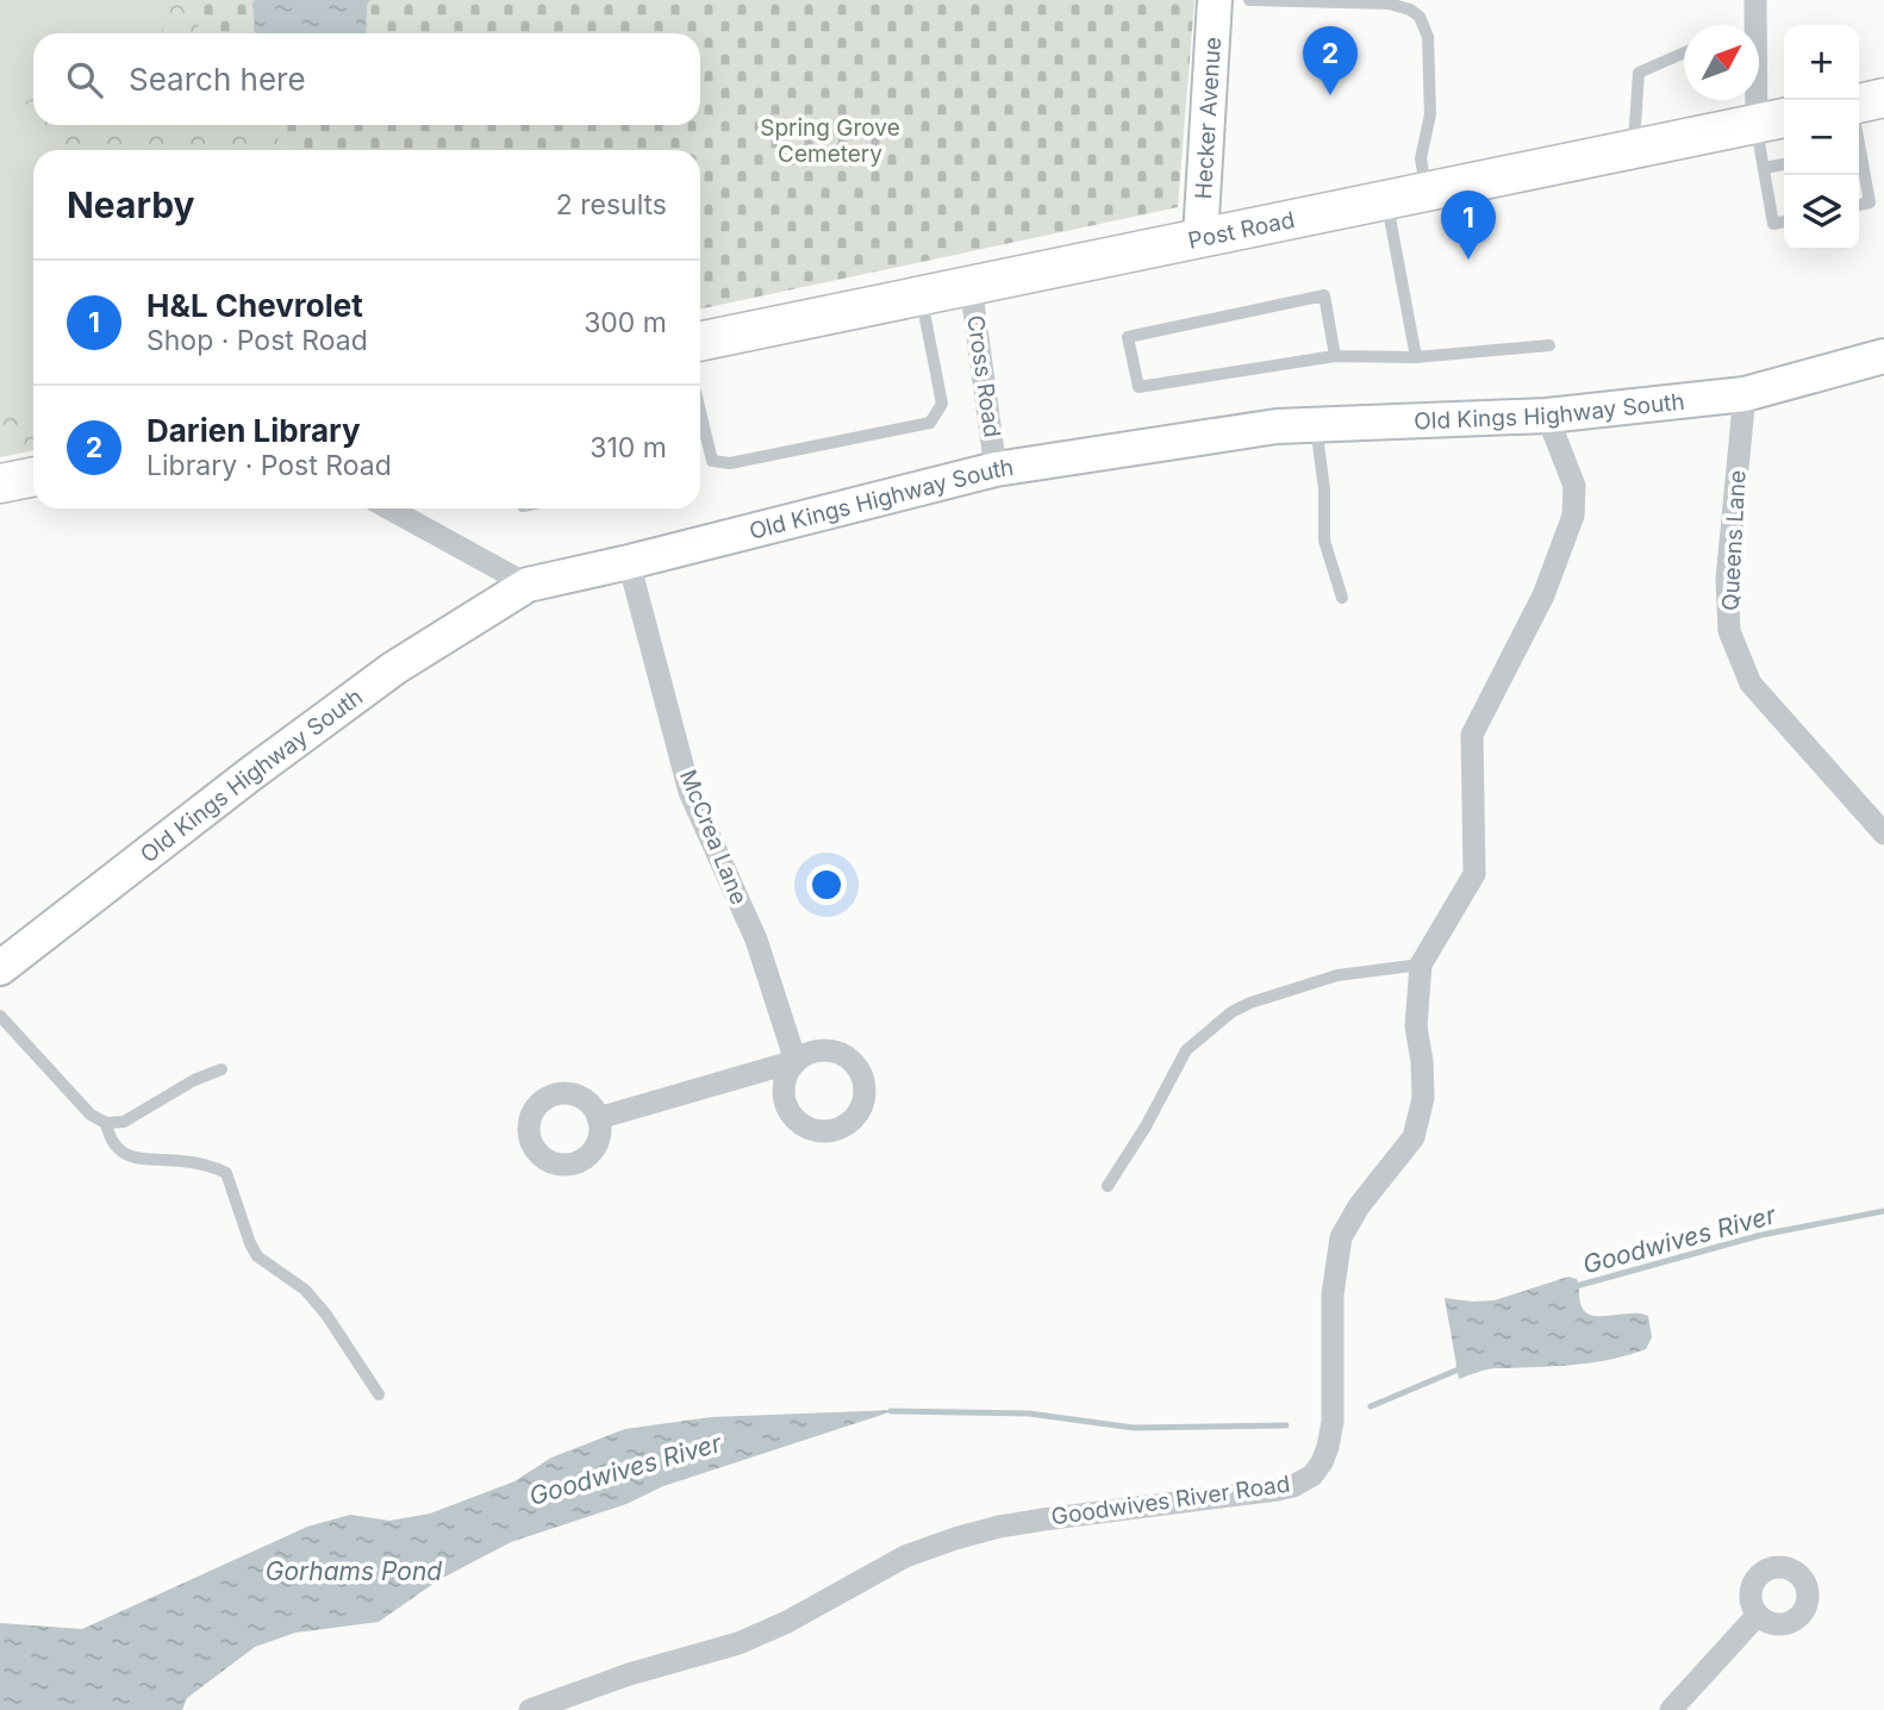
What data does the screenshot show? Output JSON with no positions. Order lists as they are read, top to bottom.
{
  "streets": {
    "main road": ["Post Road"],
    "street": [
      "Hecker Avenue",
      "Cross Road",
      "Old Kings Highway South",
      "Queens Lane",
      "McCrea Lane",
      "Goodwives River Road"
    ]
  },
  "crossings": [
    ["Hecker Avenue", "Post Road"],
    ["Post Road", "Cross Road"],
    ["Cross Road", "Old Kings Highway South"],
    ["Old Kings Highway South", "Queens Lane"],
    ["Old Kings Highway South", "McCrea Lane"],
    ["Old Kings Highway South", "Goodwives River Road"]
  ],
  "water": ["Goodwives River", "Gorhams Pond"],
  "parks": ["Spring Grove Cemetery"],
  "north": "top right",
  "page": {
    "map_buttons": ["+", "−"],
    "pins": ["2", "1"],
    "search": "Search here",
    "heading": ["Nearby", "2 results"],
    "list": [
      {
        "mark": "1",
        "name": "H&L Chevrolet",
        "note": "Shop · Post Road",
        "value": "300 m"
      },
      {
        "mark": "2",
        "name": "Darien Library",
        "note": "Library · Post Road",
        "value": "310 m"
      }
    ]
  }
}
